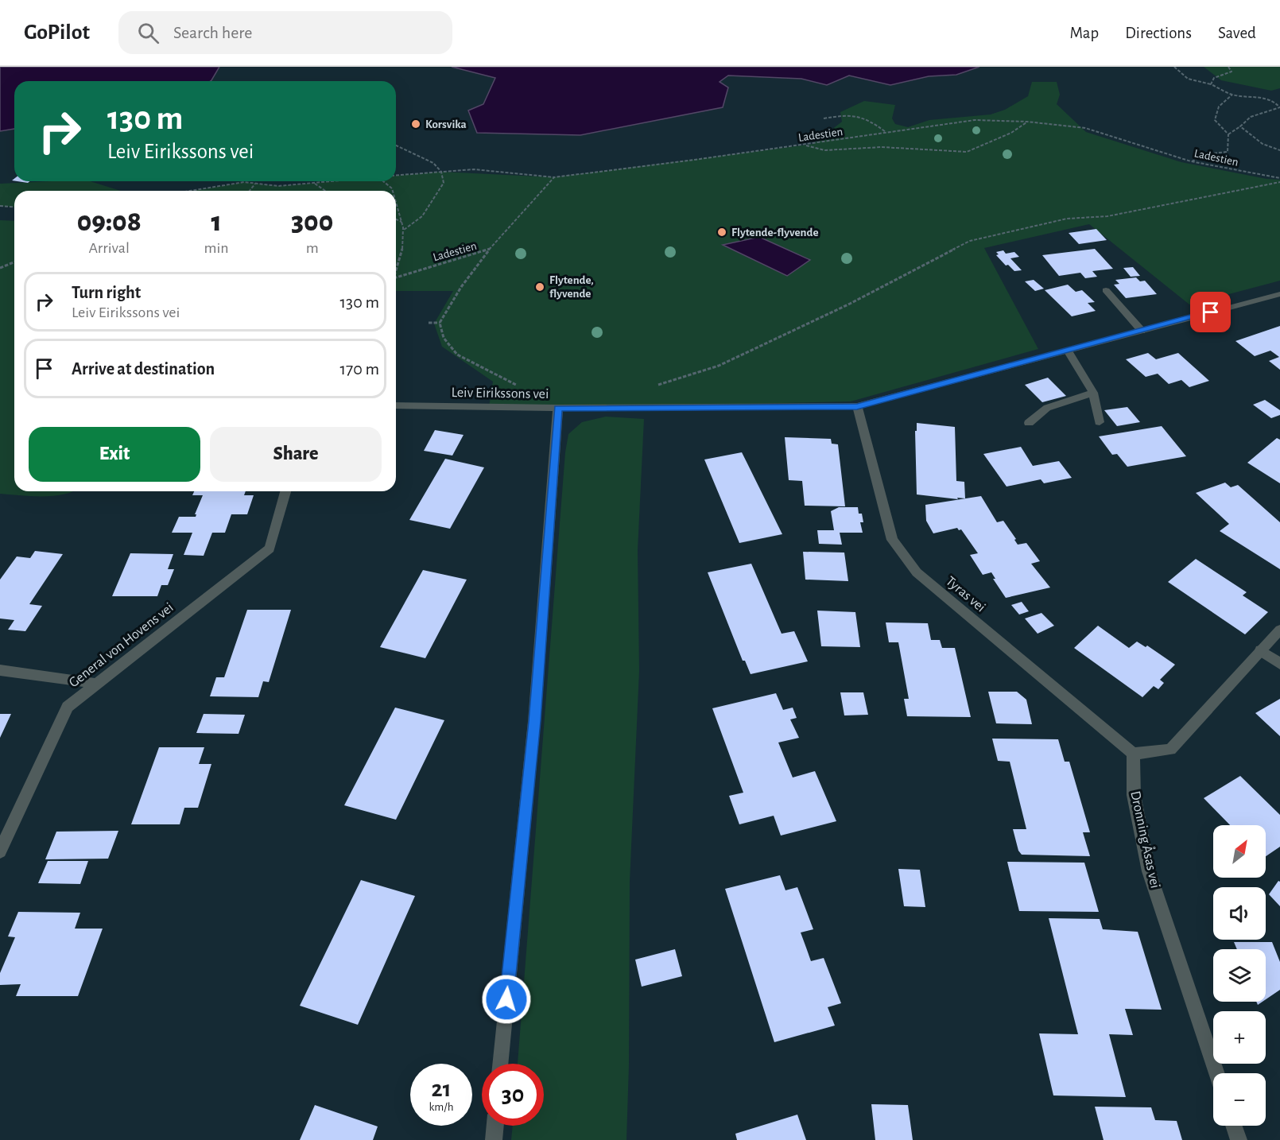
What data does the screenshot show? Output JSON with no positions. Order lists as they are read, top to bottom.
{
  "streets": {
    "street": [
      "Leiv Eirikssons vei",
      "Tyras vei",
      "General von Hovens vei",
      "Dronning Åsas vei"
    ],
    "path": ["Ladestien"]
  },
  "crossings": [
    ["Leiv Eirikssons vei", "Tyras vei"],
    ["Tyras vei", "Dronning Åsas vei"]
  ],
  "places": ["Korsvika", "Flytende-flyvende", "Flytende, flyvende"],
  "north": "top right",
  "page": {
    "header": "GoPilot",
    "search": "Search here",
    "nav": ["Map", "Directions", "Saved"],
    "turn": ["130 m", "Leiv Eirikssons vei"],
    "eta": [
      "09:08",
      "Arrival",
      "1",
      "min",
      "300",
      "m"
    ],
    "list": [
      {
        "name": "Turn right",
        "note": "Leiv Eirikssons vei",
        "value": "130 m"
      },
      {
        "name": "Arrive at destination",
        "value": "170 m"
      }
    ],
    "buttons": ["Exit", "Share"],
    "map_buttons": ["+", "−"],
    "speed": "21 km/h",
    "limit": "30"
  }
}
